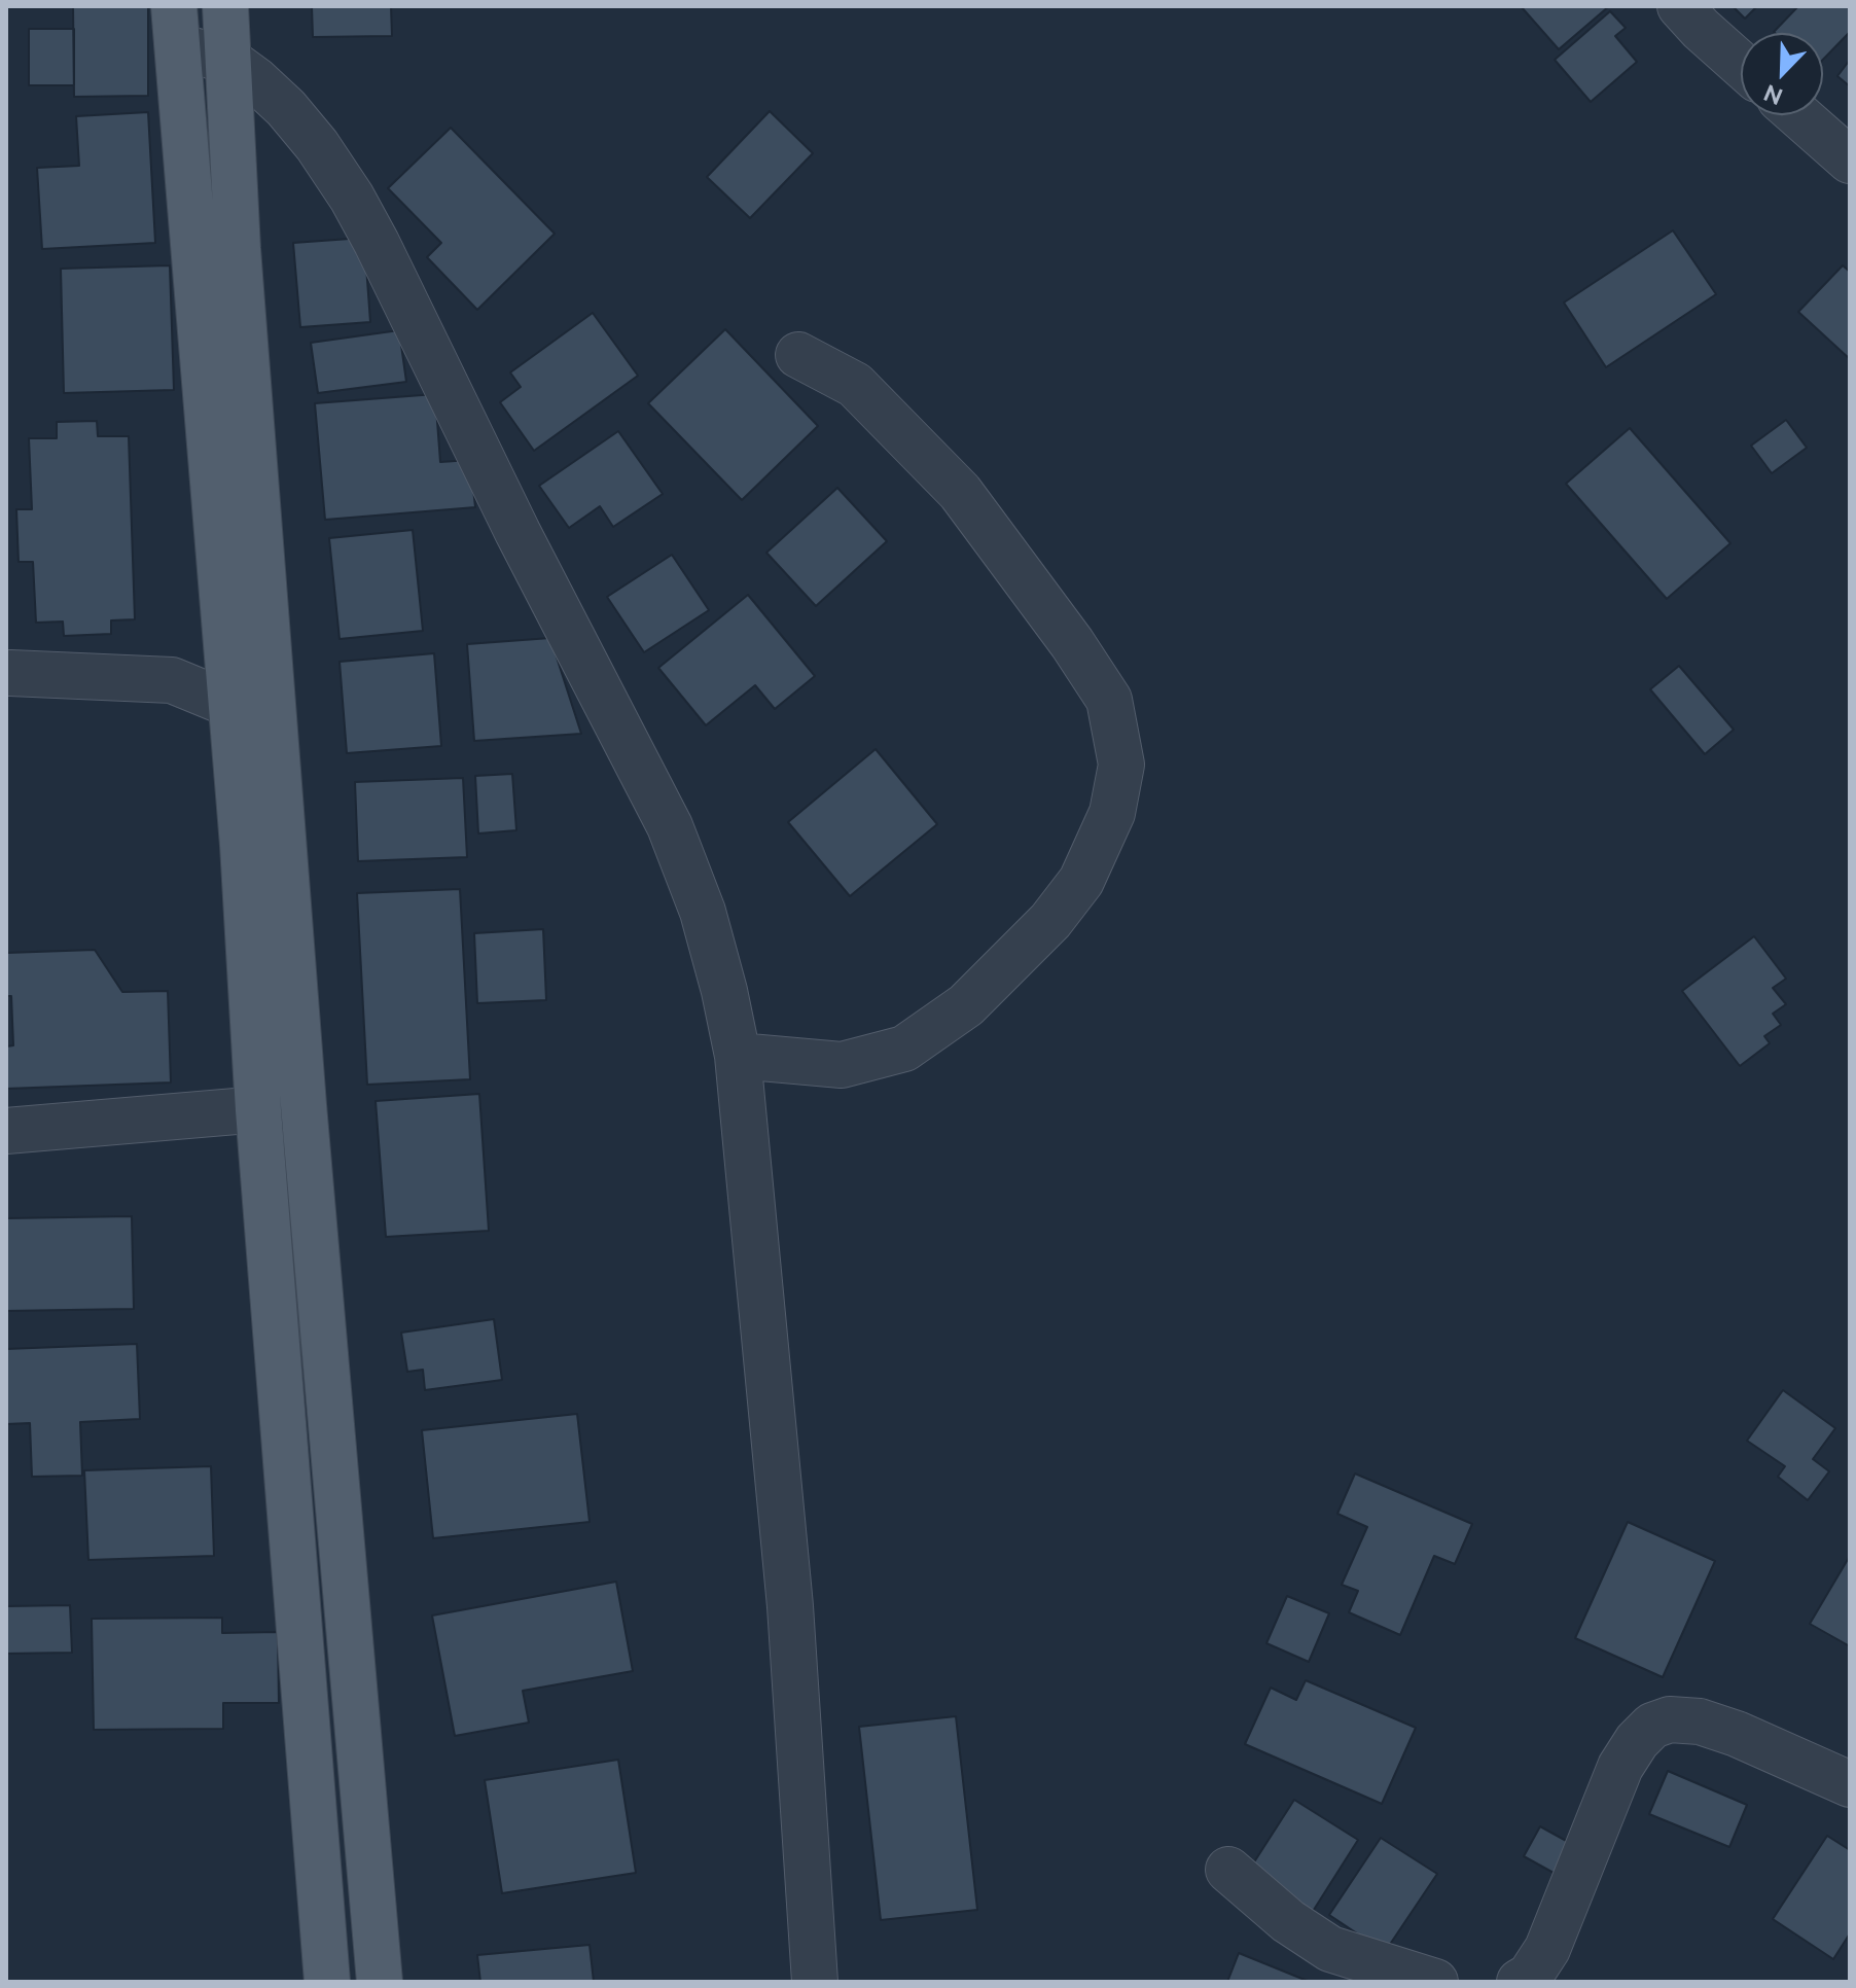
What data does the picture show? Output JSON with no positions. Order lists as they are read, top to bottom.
{
  "north": "bottom left"
}
